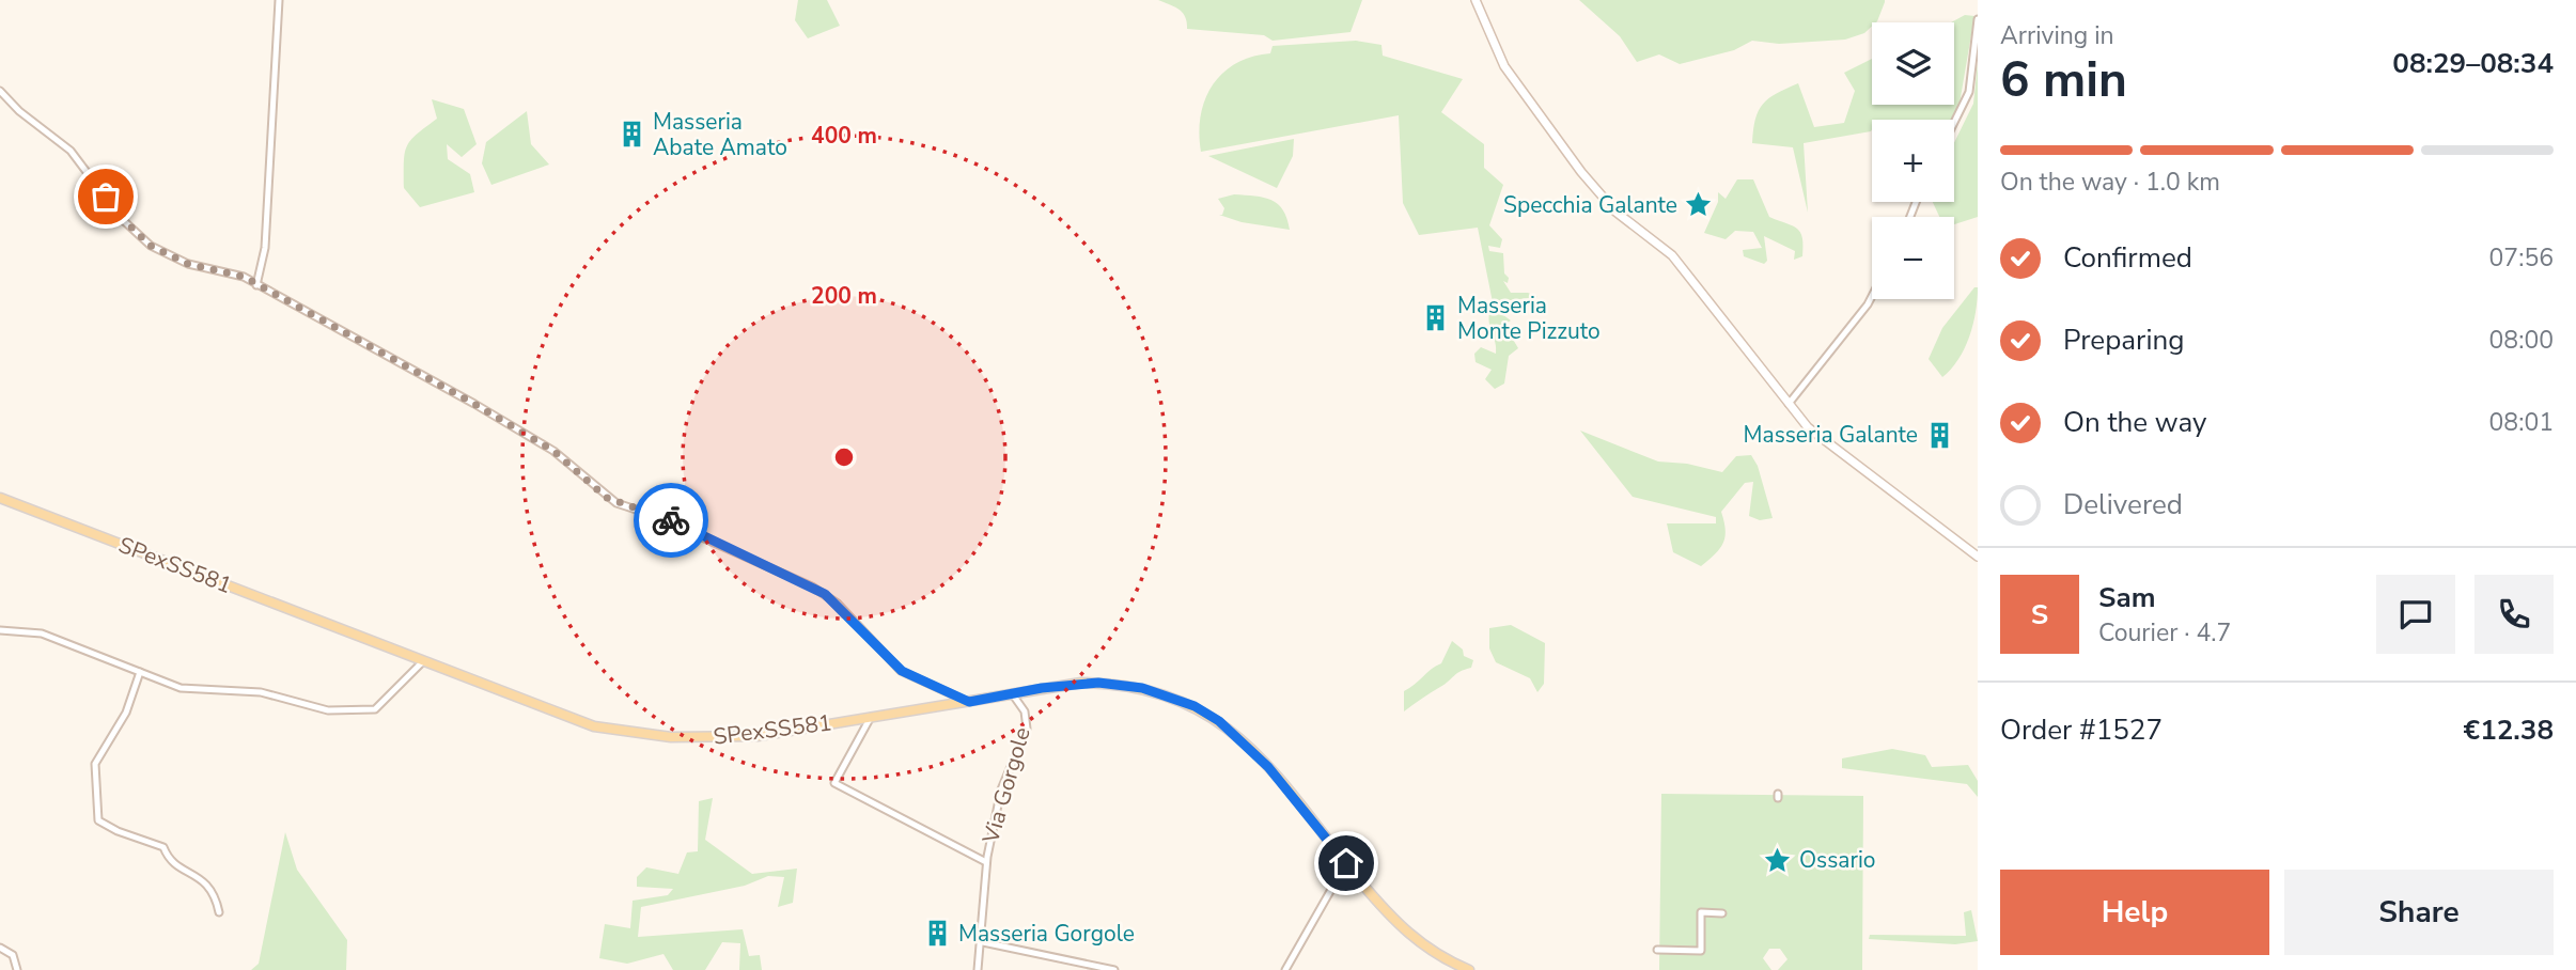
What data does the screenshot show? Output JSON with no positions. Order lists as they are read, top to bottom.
{
  "streets": {
    "main road": ["SPexSS581"],
    "street": ["Via Gorgole"]
  },
  "crossings": [
    ["SPexSS581", "Via Gorgole"]
  ],
  "places": {
    "building": [
      "Masseria Abate Amato",
      "Masseria Monte Pizzuto",
      "Masseria Galante",
      "Masseria Gorgole"
    ],
    "place": ["Specchia Galante", "Ossario"]
  },
  "page": {
    "heading": ["6 min", "Arriving in", "08:29–08:34"],
    "panel": [
      "Sam",
      "Courier · 4.7",
      "Order #1527",
      "€12.38"
    ],
    "map_buttons": ["+", "−"],
    "bar": "On the way · 1.0 km",
    "list": [
      ["Confirmed", "07:56"],
      ["Preparing", "08:00"],
      ["On the way", "08:01"],
      "Delivered"
    ],
    "round": "S",
    "buttons": ["Help", "Share"]
  },
  "rings": ["400 m", "200 m"]
}
